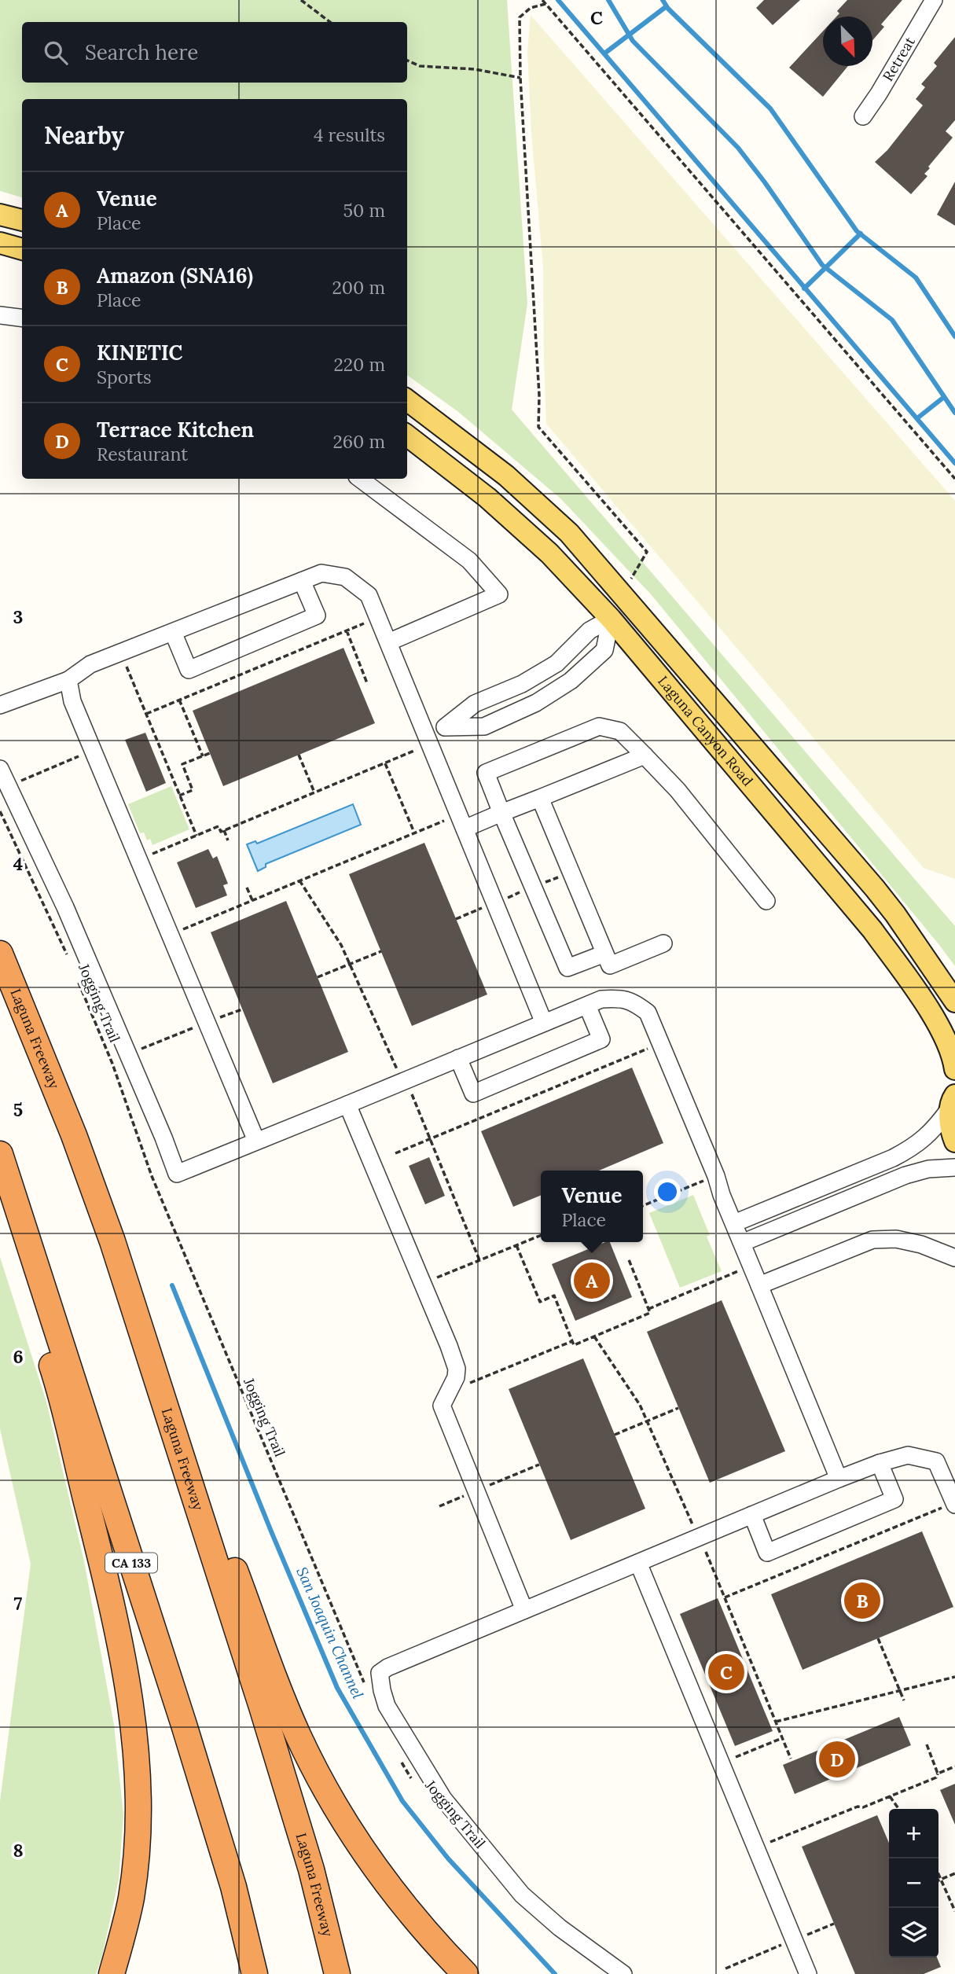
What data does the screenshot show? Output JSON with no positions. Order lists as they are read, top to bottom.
{
  "streets": {
    "highway": ["Laguna Freeway", "CA 133"],
    "main road": ["Laguna Canyon Road"],
    "street": ["Retreat"],
    "path": ["Jogging Trail"]
  },
  "water": ["San Joaquin Channel"],
  "north": "bottom right",
  "page": {
    "search": "Search here",
    "heading": ["Nearby", "4 results"],
    "list": [
      {
        "mark": "A",
        "name": "Venue",
        "note": "Place",
        "value": "50 m"
      },
      {
        "mark": "B",
        "name": "Amazon (SNA16)",
        "note": "Place",
        "value": "200 m"
      },
      {
        "mark": "C",
        "name": "KINETIC",
        "note": "Sports",
        "value": "220 m"
      },
      {
        "mark": "D",
        "name": "Terrace Kitchen",
        "note": "Restaurant",
        "value": "260 m"
      }
    ],
    "popup": ["Venue", "Place"],
    "pins": [
      "A",
      "B",
      "C",
      "D"
    ],
    "map_buttons": ["+", "−"]
  },
  "grid": {
    "columns": ["C"],
    "rows": [
      "3",
      "4",
      "5",
      "6",
      "7",
      "8"
    ]
  }
}
